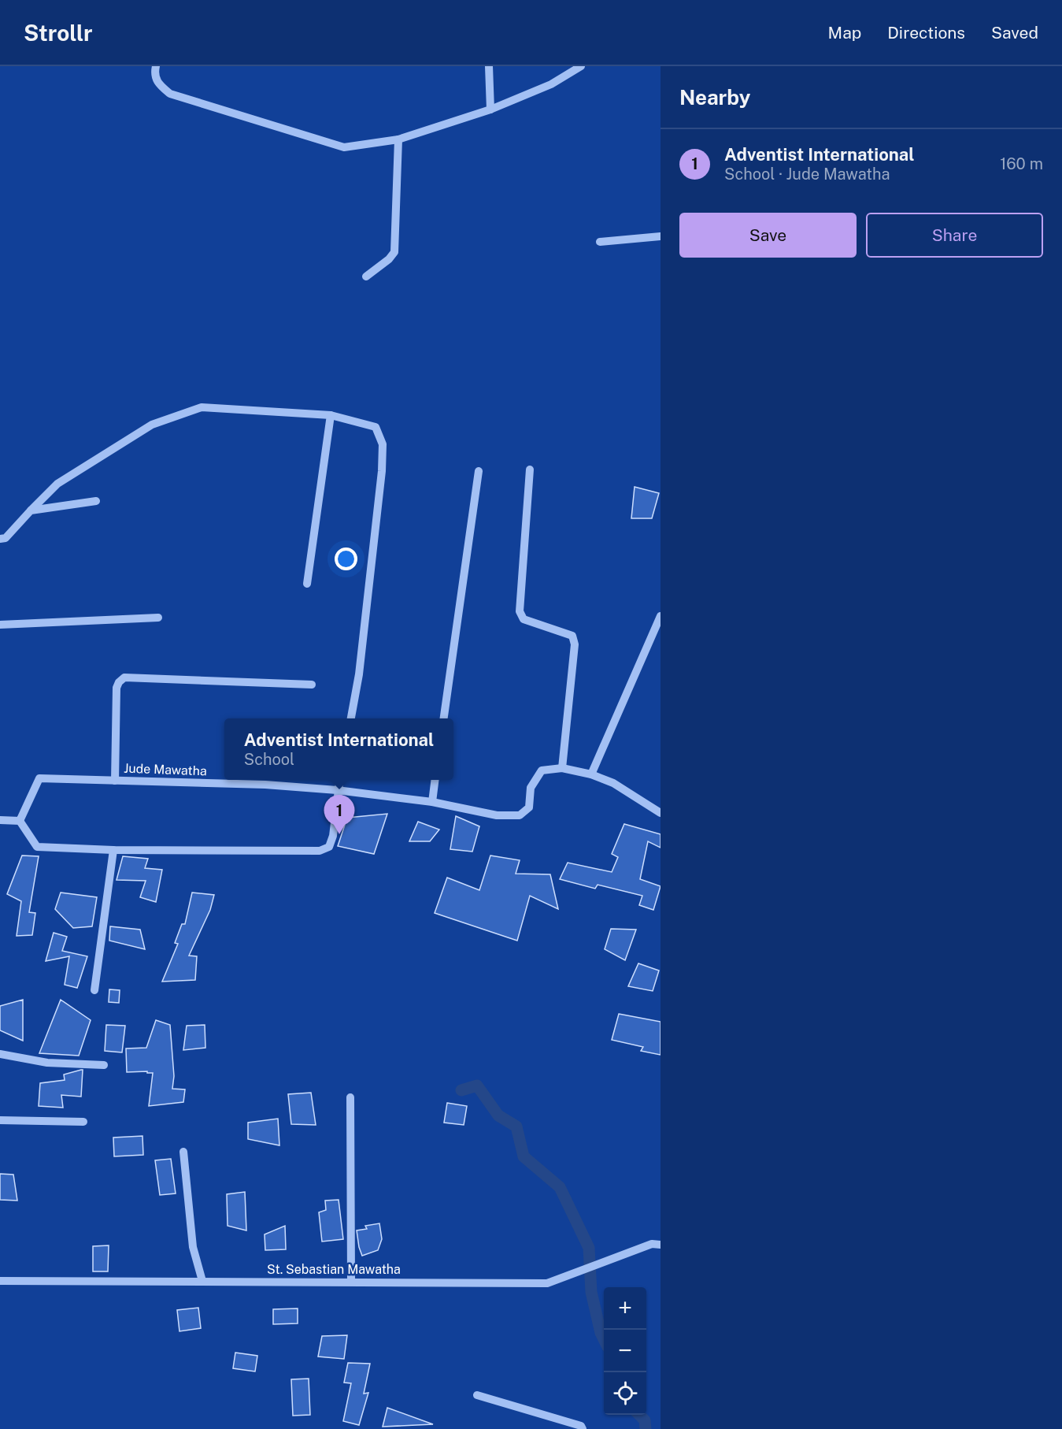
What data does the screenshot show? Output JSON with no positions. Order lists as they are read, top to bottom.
{
  "streets": {
    "street": ["Jude Mawatha", "St. Sebastian Mawatha"]
  },
  "page": {
    "header": "Strollr",
    "nav": ["Map", "Directions", "Saved"],
    "heading": "Nearby",
    "list": [
      {
        "mark": "1",
        "name": "Adventist International",
        "note": "School · Jude Mawatha",
        "value": "160 m"
      }
    ],
    "buttons": ["Save", "Share"],
    "popup": ["Adventist International", "School"],
    "pins": "1",
    "map_buttons": ["+", "−"]
  }
}
